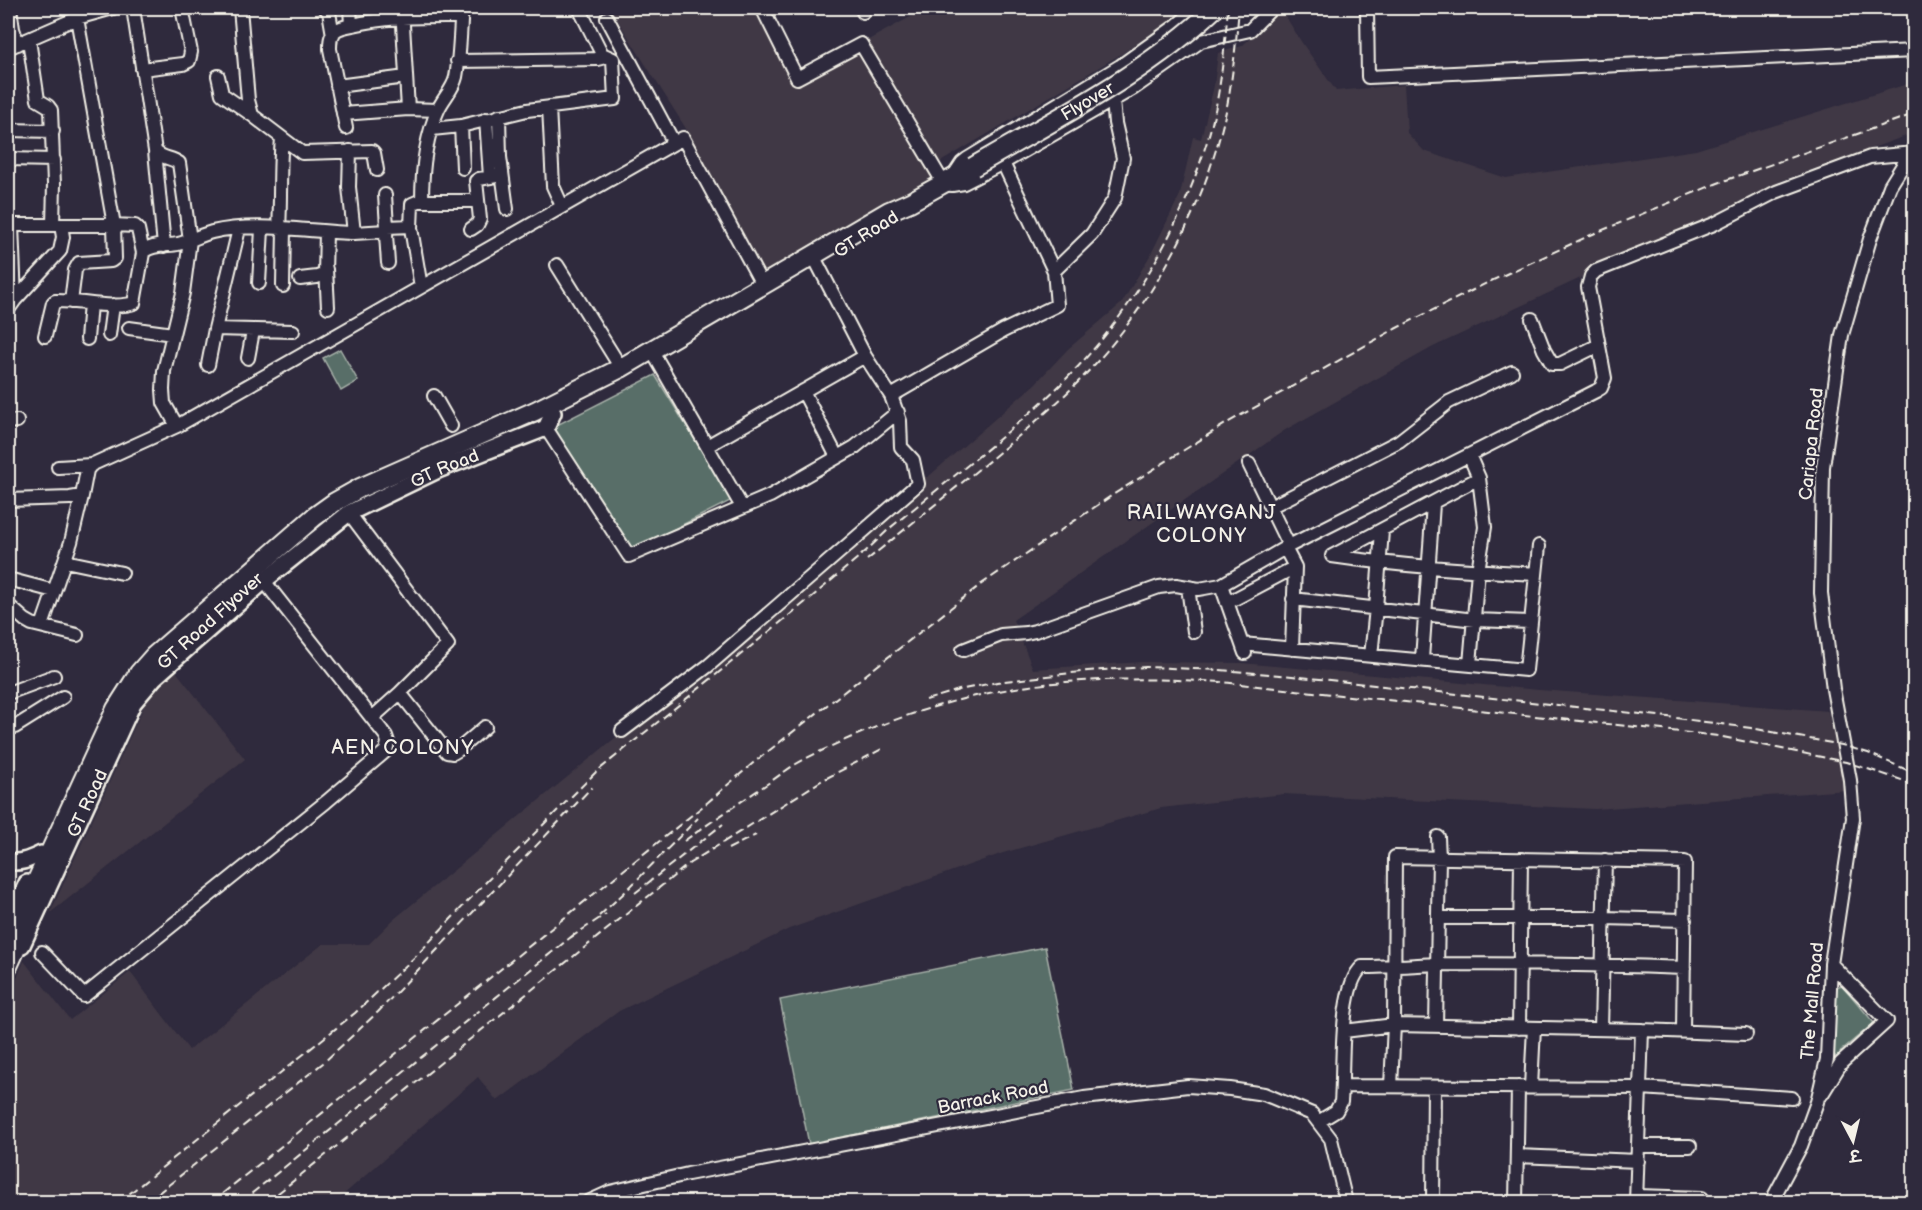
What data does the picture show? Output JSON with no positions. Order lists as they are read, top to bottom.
{
  "streets": {
    "highway": ["Flyover", "GT Road", "GT Road Flyover"],
    "street": ["Cariapa Road", "The Mall Road", "Barrack Road"]
  },
  "crossings": [
    ["Flyover", "GT Road"],
    ["GT Road", "GT Road Flyover"],
    ["Cariapa Road", "The Mall Road"]
  ],
  "districts": ["RAILWAYGANJ COLONY", "AEN COLONY"],
  "north": "bottom"
}
